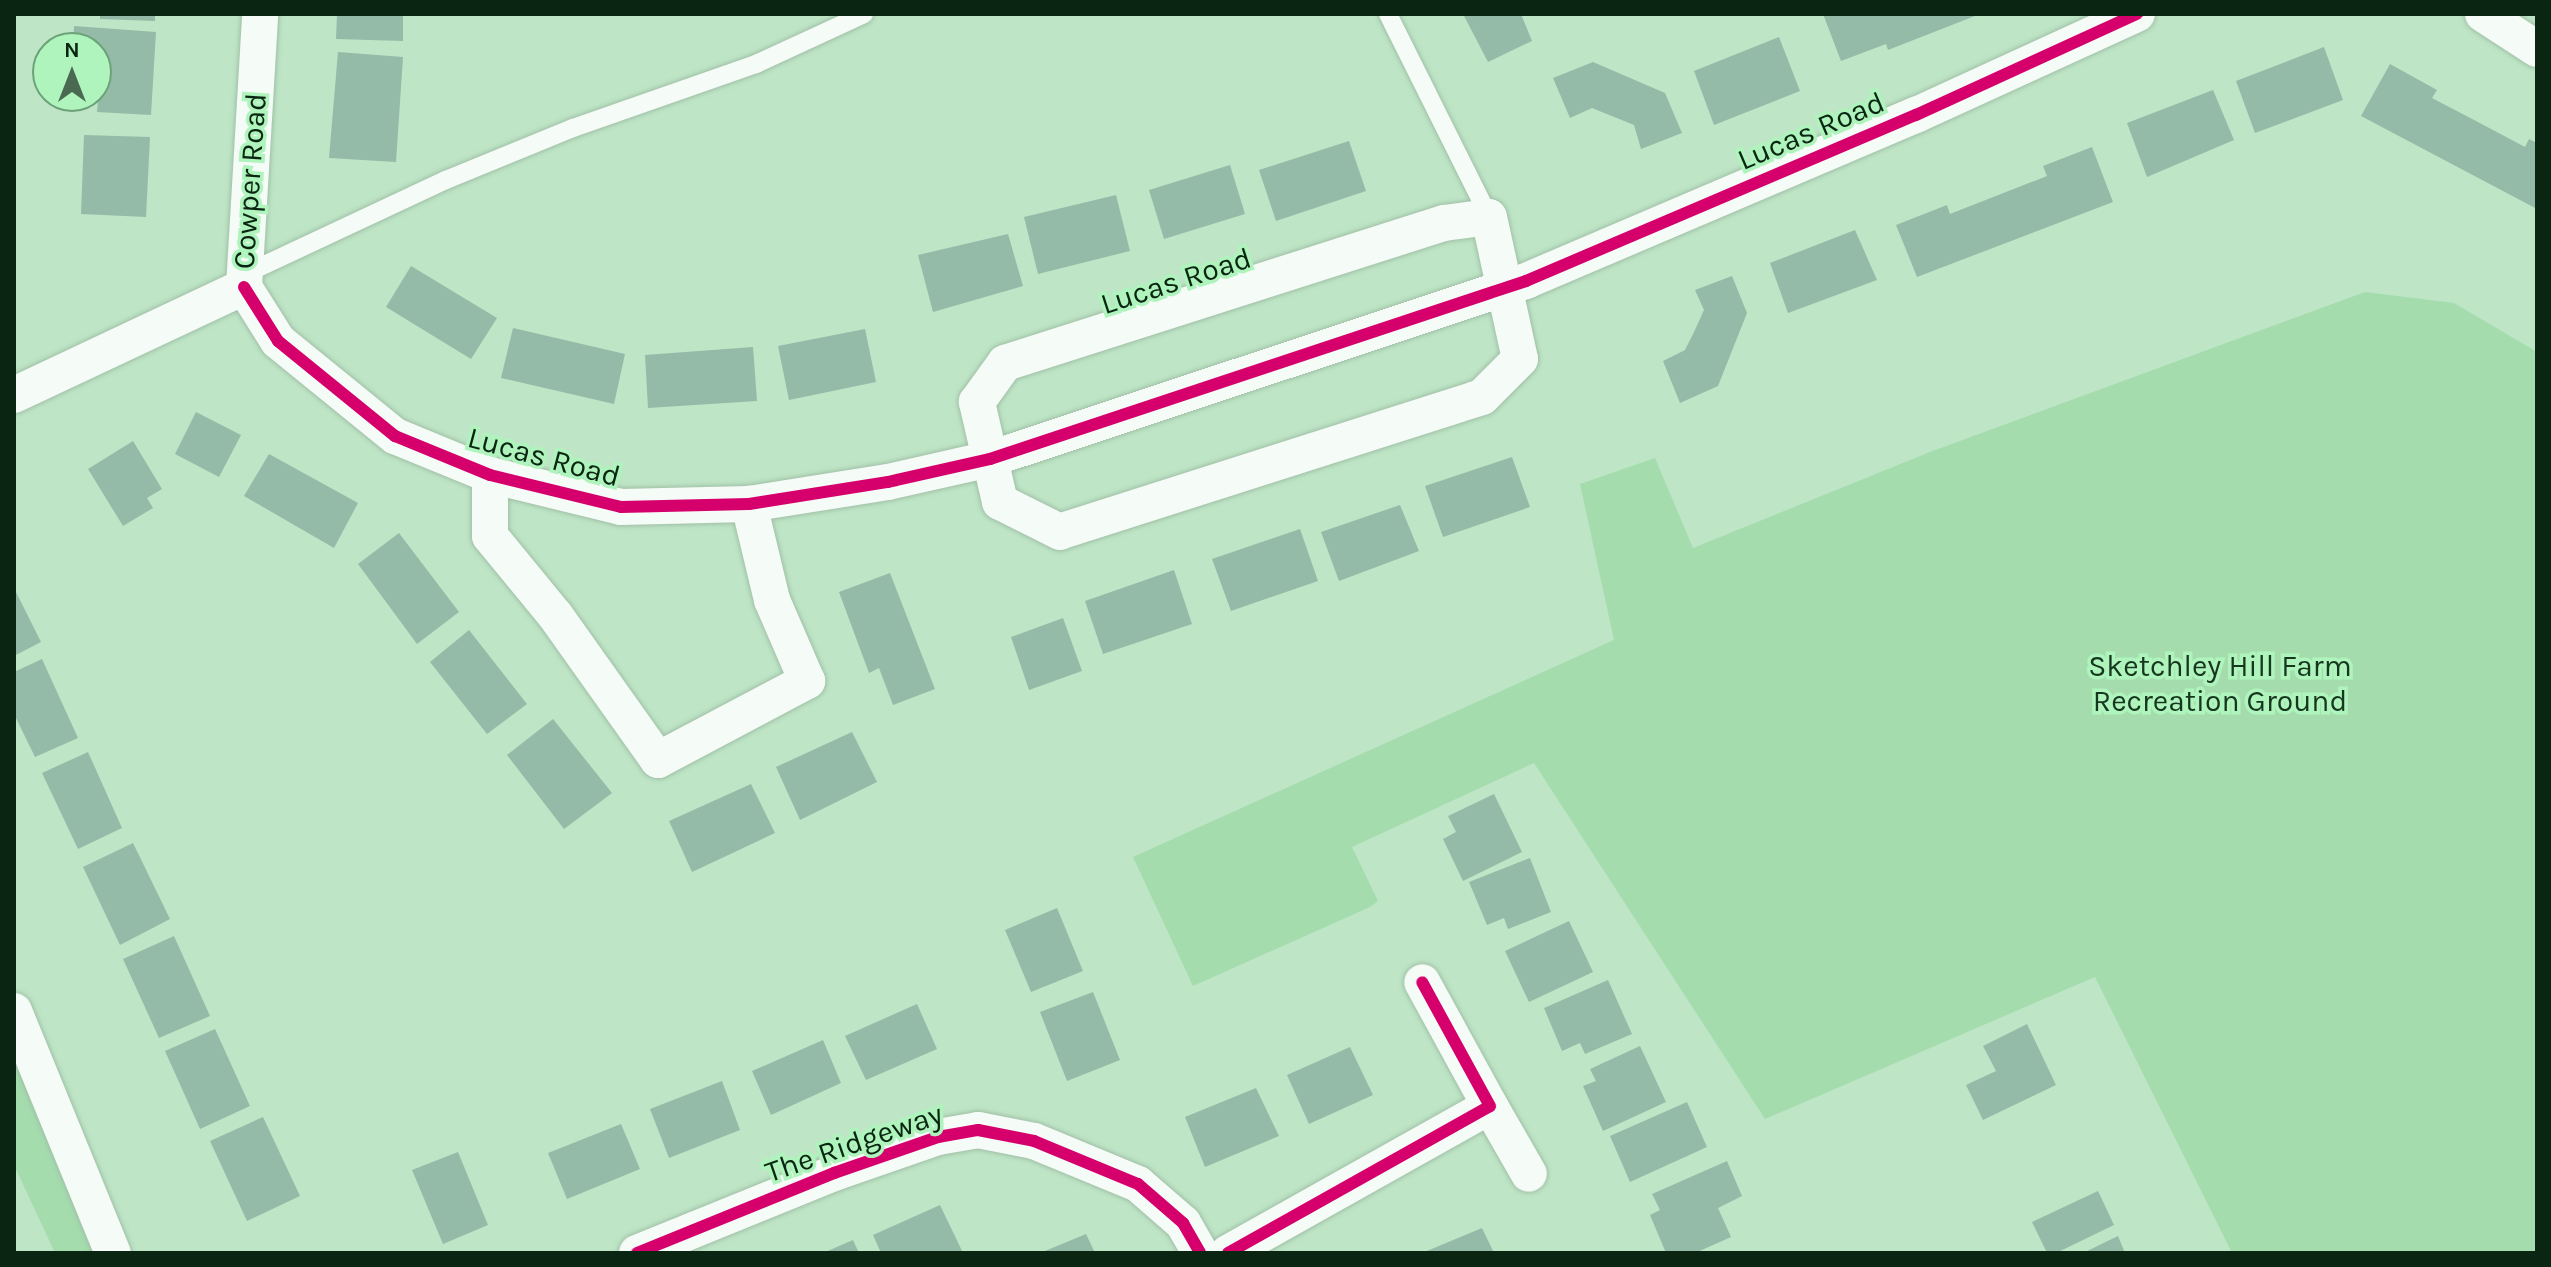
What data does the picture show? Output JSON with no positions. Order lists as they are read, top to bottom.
{
  "streets": {
    "street": ["Lucas Road", "Cowper Road", "The Ridgeway"]
  },
  "crossings": [
    ["Lucas Road", "Cowper Road"]
  ],
  "parks": ["Sketchley Hill Farm Recreation Ground"],
  "north": "top"
}
